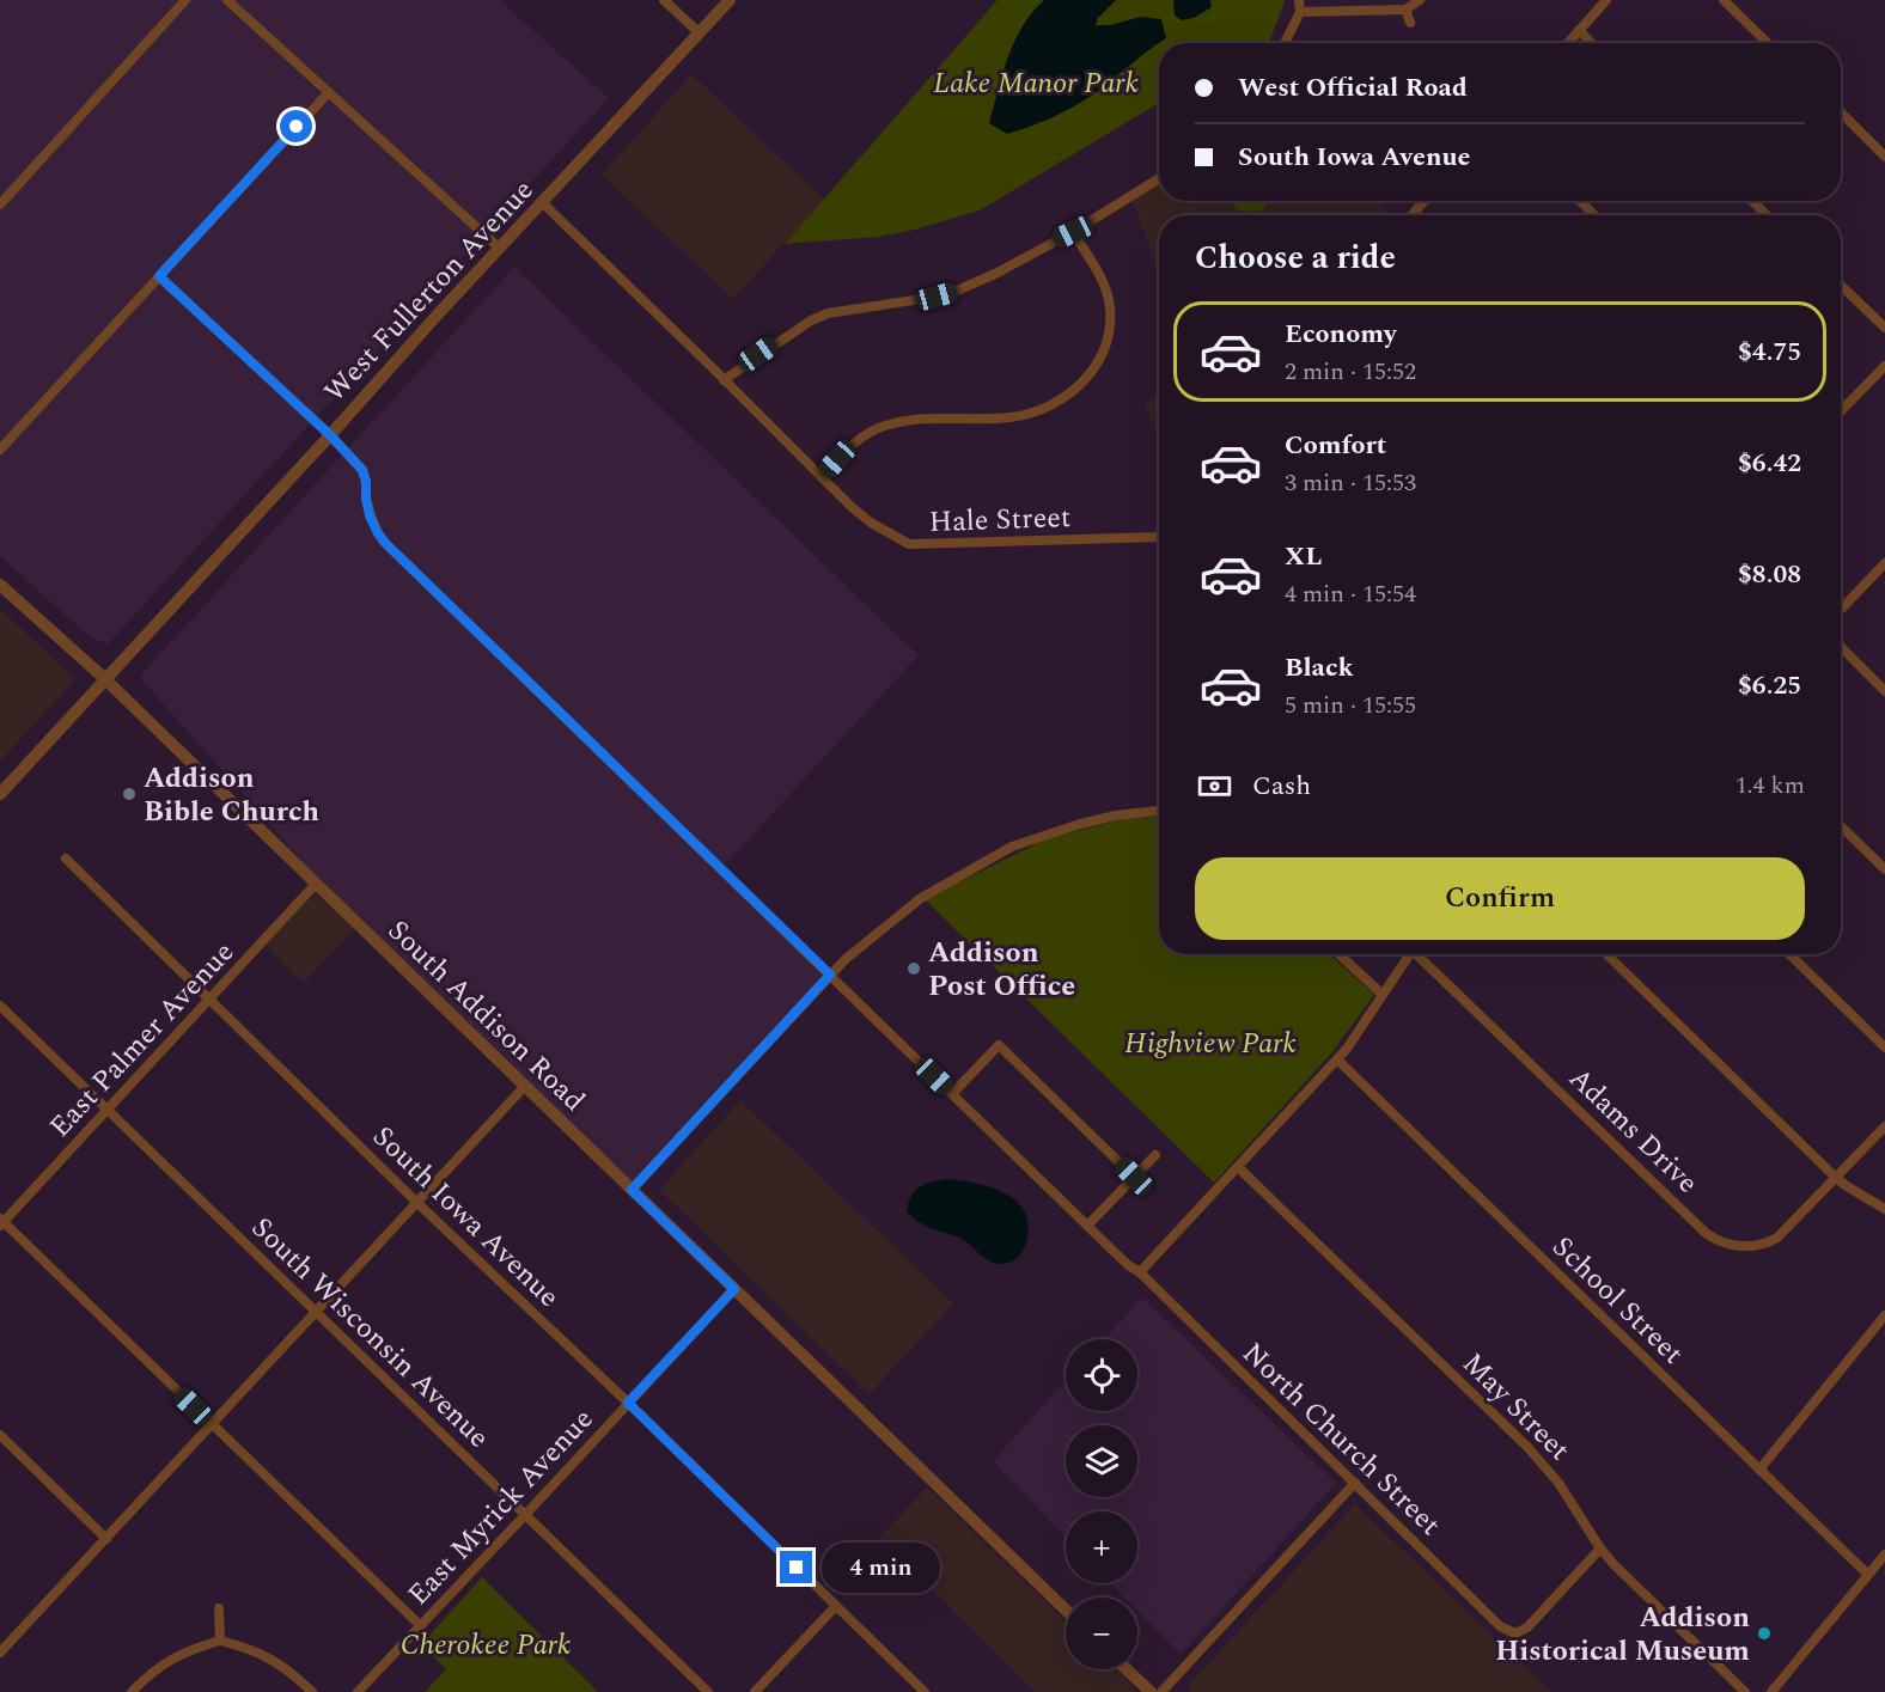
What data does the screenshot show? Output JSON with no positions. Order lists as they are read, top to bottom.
{
  "streets": {
    "street": [
      "West Fullerton Avenue",
      "Hale Street",
      "South Addison Road",
      "East Palmer Avenue",
      "Adams Drive",
      "South Iowa Avenue",
      "School Street",
      "South Wisconsin Avenue",
      "May Street",
      "North Church Street",
      "East Myrick Avenue"
    ]
  },
  "crossings": [
    ["West Fullerton Avenue", "Hale Street"],
    ["West Fullerton Avenue", "South Addison Road"],
    ["West Fullerton Avenue", "North Church Street"],
    ["South Addison Road", "East Palmer Avenue"],
    ["South Addison Road", "East Myrick Avenue"],
    ["East Palmer Avenue", "South Iowa Avenue"],
    ["East Palmer Avenue", "South Wisconsin Avenue"],
    ["South Iowa Avenue", "East Myrick Avenue"],
    ["South Wisconsin Avenue", "East Myrick Avenue"],
    ["May Street", "North Church Street"]
  ],
  "parks": ["Lake Manor Park", "Highview Park", "Cherokee Park"],
  "places": ["Addison Bible Church", "Addison Post Office", "Addison Historical Museum"],
  "page": {
    "banner": ["West Official Road", "South Iowa Avenue"],
    "heading": "Choose a ride",
    "list": [
      {
        "name": "Economy",
        "note": "2 min · 15:52",
        "value": "$4.75"
      },
      {
        "name": "Comfort",
        "note": "3 min · 15:53",
        "value": "$6.42"
      },
      {
        "name": "XL",
        "note": "4 min · 15:54",
        "value": "$8.08"
      },
      {
        "name": "Black",
        "note": "5 min · 15:55",
        "value": "$6.25"
      }
    ],
    "pay": ["Cash", "1.4 km"],
    "buttons": "Confirm",
    "map_buttons": ["+", "−"],
    "bubble": "4 min"
  }
}
